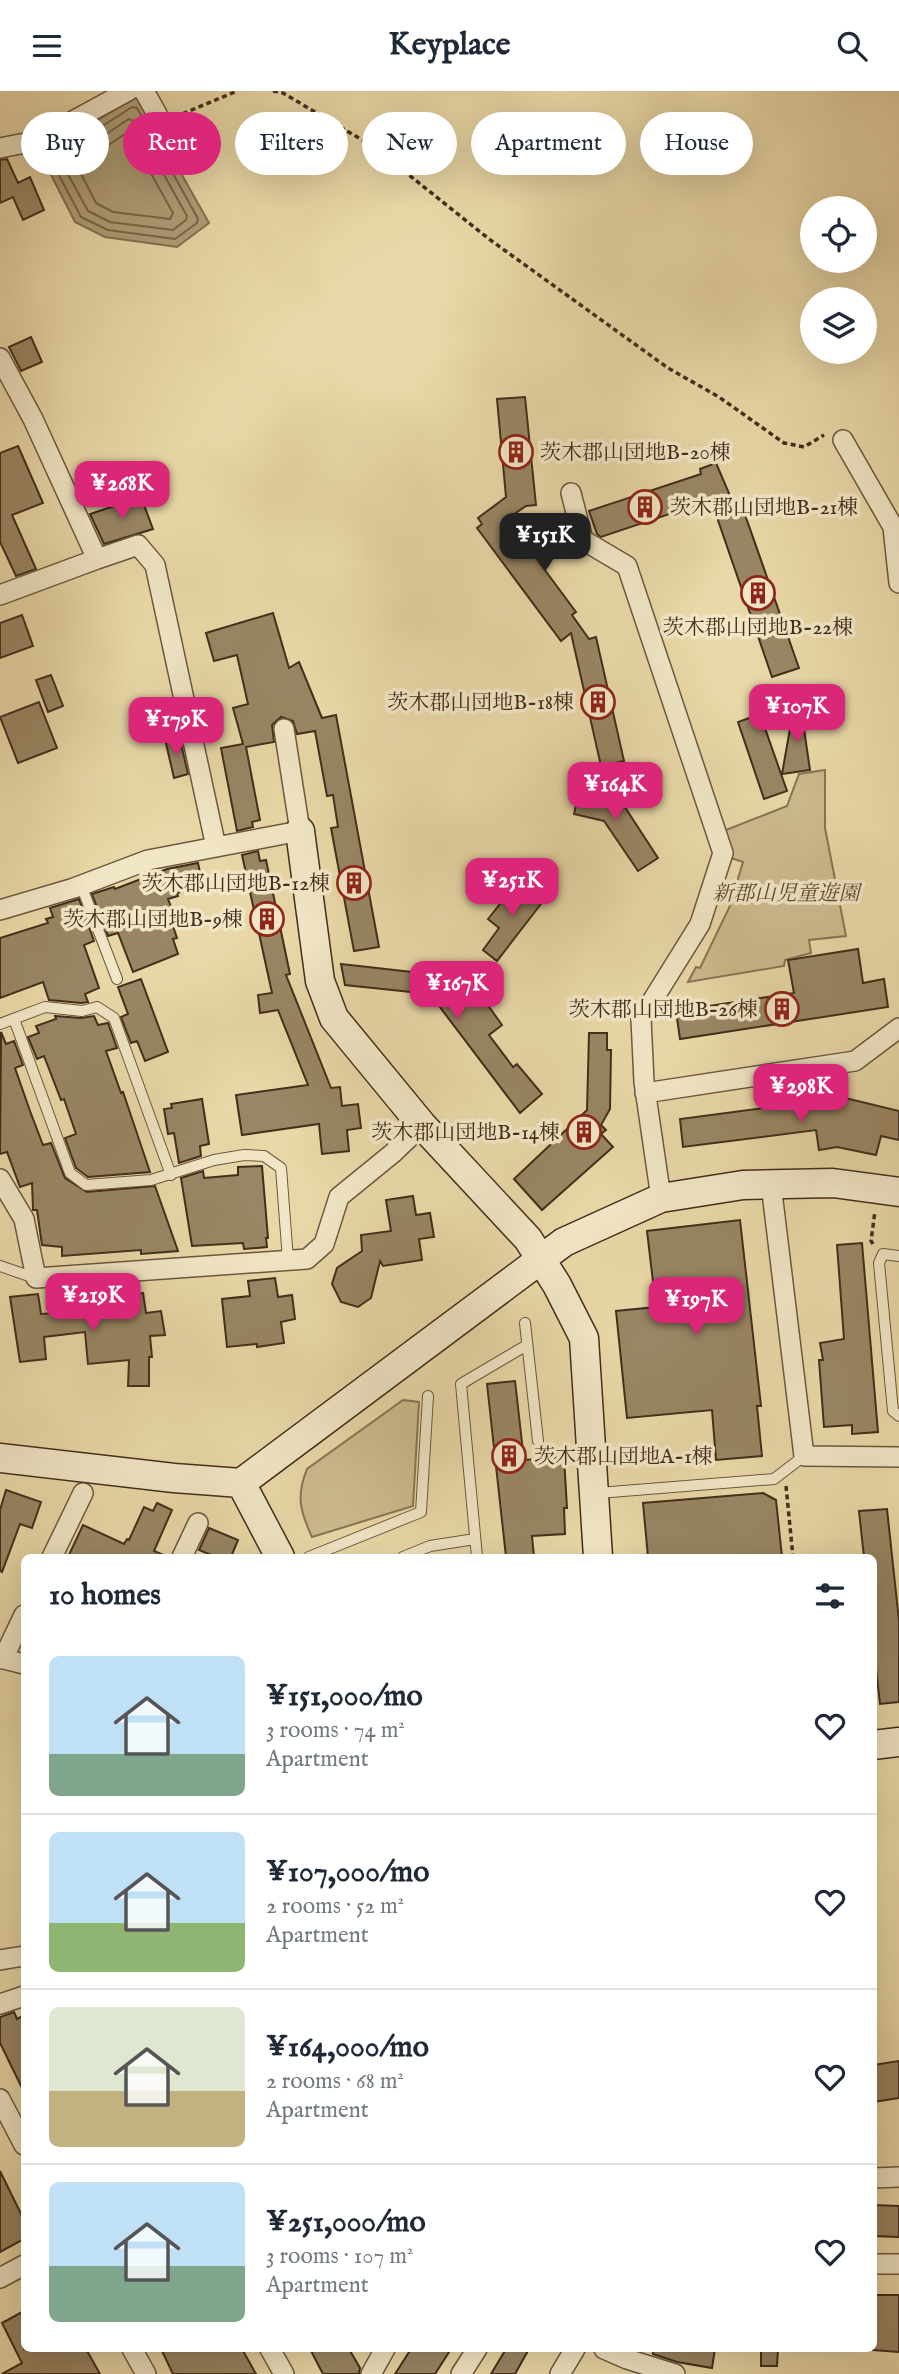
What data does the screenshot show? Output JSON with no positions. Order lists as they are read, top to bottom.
{
  "parks": ["新郡山児童遊園"],
  "places": {
    "building": [
      "茨木郡山団地B-20棟",
      "茨木郡山団地B-21棟",
      "茨木郡山団地B-22棟",
      "茨木郡山団地B-18棟",
      "茨木郡山団地B-12棟",
      "茨木郡山団地B-9棟",
      "茨木郡山団地B-26棟",
      "茨木郡山団地B-14棟",
      "茨木郡山団地A-1棟"
    ]
  },
  "page": {
    "header": "Keyplace",
    "chip": [
      "Buy",
      "Rent",
      "Filters",
      "New",
      "Apartment",
      "House"
    ],
    "price": [
      "¥268K",
      "¥151K",
      "¥107K",
      "¥179K",
      "¥164K",
      "¥251K",
      "¥167K",
      "¥298K",
      "¥219K",
      "¥197K"
    ],
    "heading": "10 homes",
    "list": [
      {
        "name": "¥151,000/mo",
        "note": "3 rooms · 74 m² · Apartment"
      },
      {
        "name": "¥107,000/mo",
        "note": "2 rooms · 52 m² · Apartment"
      },
      {
        "name": "¥164,000/mo",
        "note": "2 rooms · 68 m² · Apartment"
      },
      {
        "name": "¥251,000/mo",
        "note": "3 rooms · 107 m² · Apartment"
      }
    ]
  }
}
